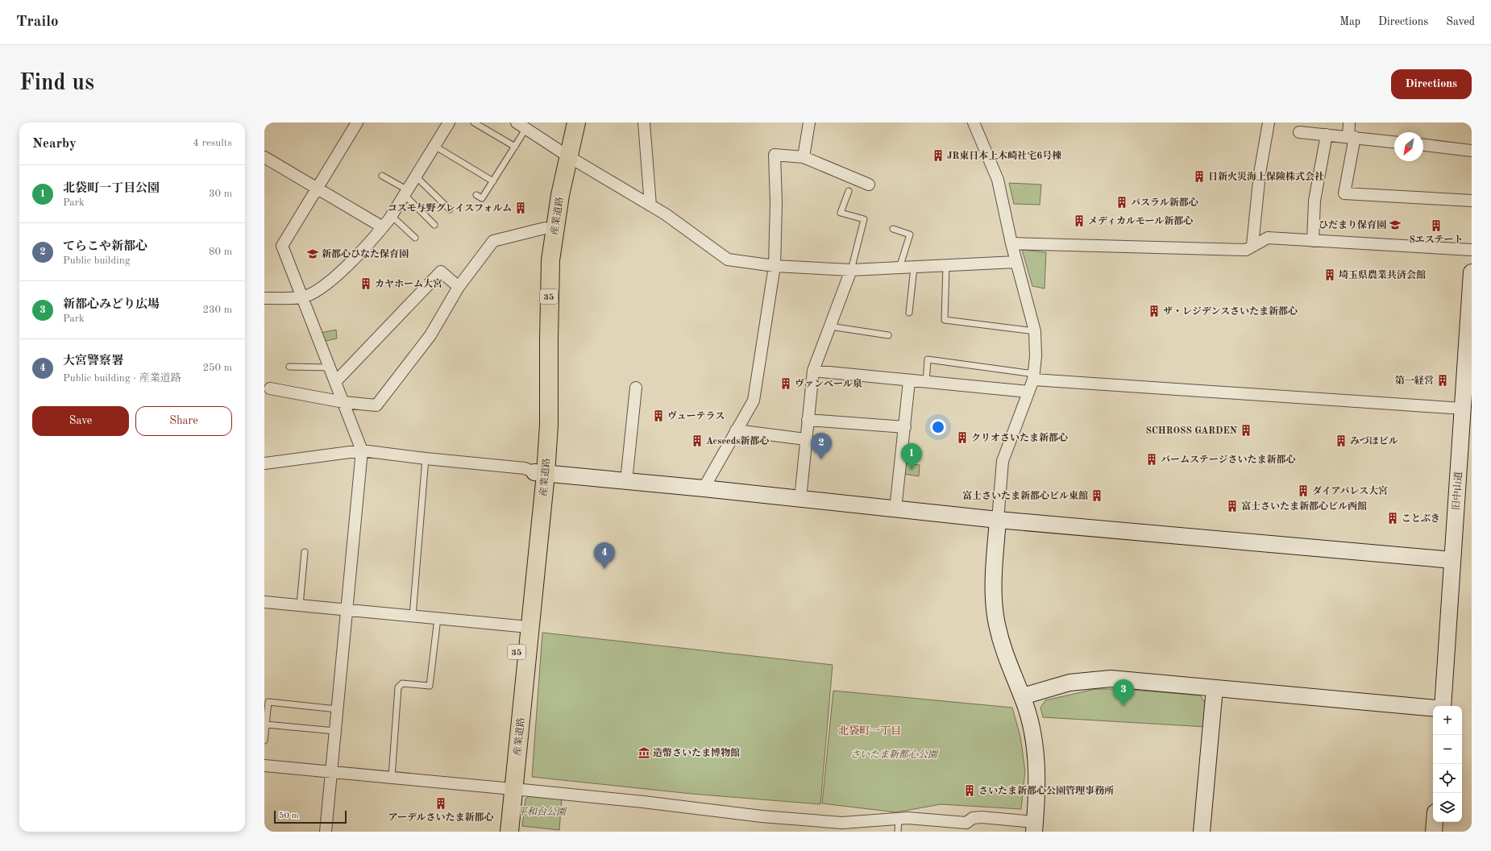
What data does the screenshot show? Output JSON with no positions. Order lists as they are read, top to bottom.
{
  "streets": {
    "main road": ["産業道路", "35"],
    "street": ["旧中山道"]
  },
  "districts": ["北袋町一丁目"],
  "parks": ["さいたま新都心公園", "平和台公園"],
  "places": {
    "building": [
      "JR東日本上木崎社宅6号棟",
      "日新火災海上保険株式会社",
      "パスラル新都心",
      "コスモ与野グレイスフォルム",
      "メディカルモール新都心",
      "Sエステート",
      "埼玉県農業共済会館",
      "カヤホーム大宮",
      "ザ・レジデンスさいたま新都心",
      "第一経営",
      "ヴァンベール泉",
      "ヴューテラス",
      "SCHROSS GARDEN",
      "クリオさいたま新都心",
      "Acseeds新都心",
      "みづほビル",
      "バームステージさいたま新都心",
      "ダイアパレス大宮",
      "富士さいたま新都心ビル東館",
      "富士さいたま新都心ビル西館",
      "ことぶき",
      "さいたま新都心公園管理事務所",
      "アーデルさいたま新都心"
    ],
    "school or university": ["ひだまり保育園", "新都心ひなた保育園"],
    "museum": ["造幣さいたま博物館"]
  },
  "scale_bar": "50 m",
  "north": "bottom left",
  "page": {
    "header": "Trailo",
    "nav": ["Map", "Directions", "Saved"],
    "buttons": [
      "Directions",
      ["Save", "Share"]
    ],
    "title": "Find us",
    "heading": ["Nearby", "4 results"],
    "list": [
      {
        "mark": "1",
        "name": "北袋町一丁目公園",
        "note": "Park",
        "value": "30 m"
      },
      {
        "mark": "2",
        "name": "てらこや新都心",
        "note": "Public building",
        "value": "80 m"
      },
      {
        "mark": "3",
        "name": "新都心みどり広場",
        "note": "Park",
        "value": "230 m"
      },
      {
        "mark": "4",
        "name": "大宮警察署",
        "note": "Public building · 産業道路",
        "value": "250 m"
      }
    ],
    "pins": [
      "2",
      "1",
      "4",
      "3"
    ],
    "map_buttons": ["+", "−"],
    "scale": "50 m"
  }
}
